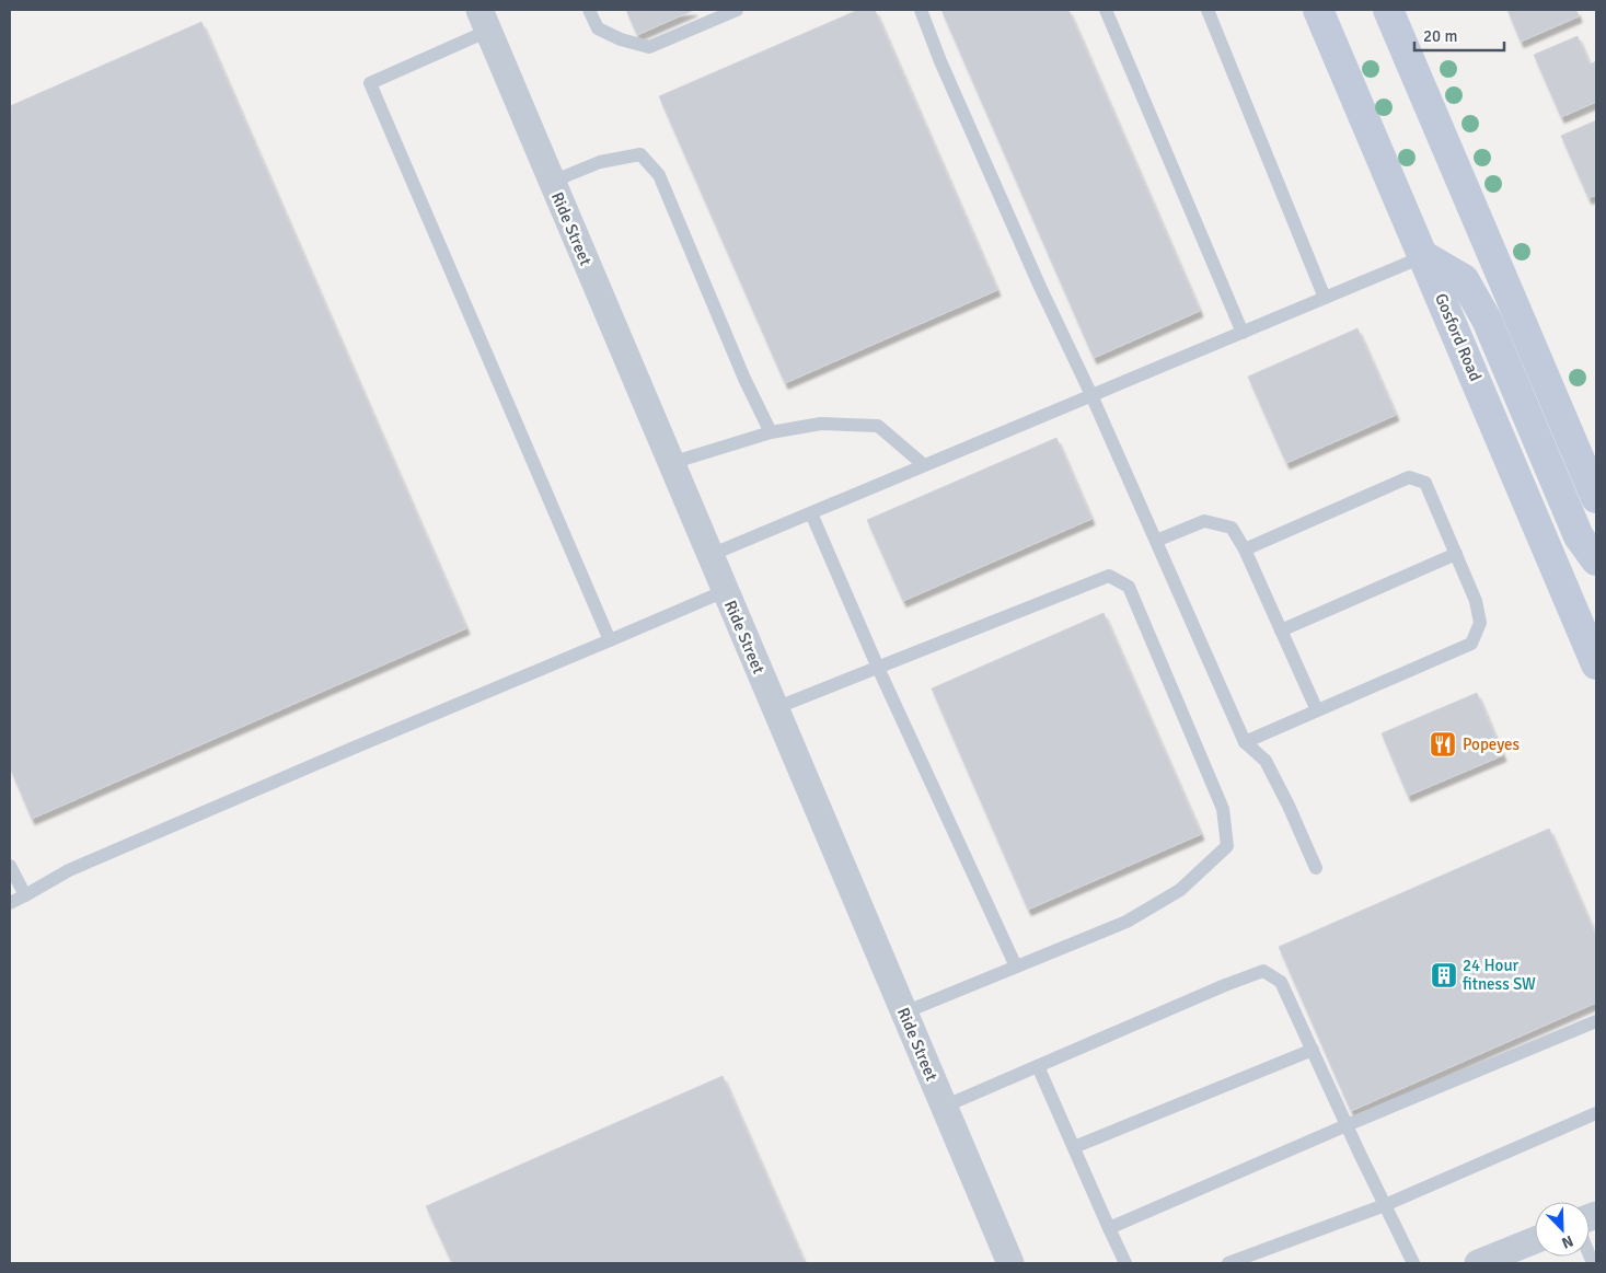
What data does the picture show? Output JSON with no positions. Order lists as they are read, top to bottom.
{
  "streets": {
    "main road": ["Gosford Road"],
    "street": ["Ride Street"]
  },
  "places": {
    "restaurant": ["Popeyes"],
    "building": ["24 Hour fitness SW"]
  },
  "scale_bar": "20 m",
  "north": "bottom right"
}
